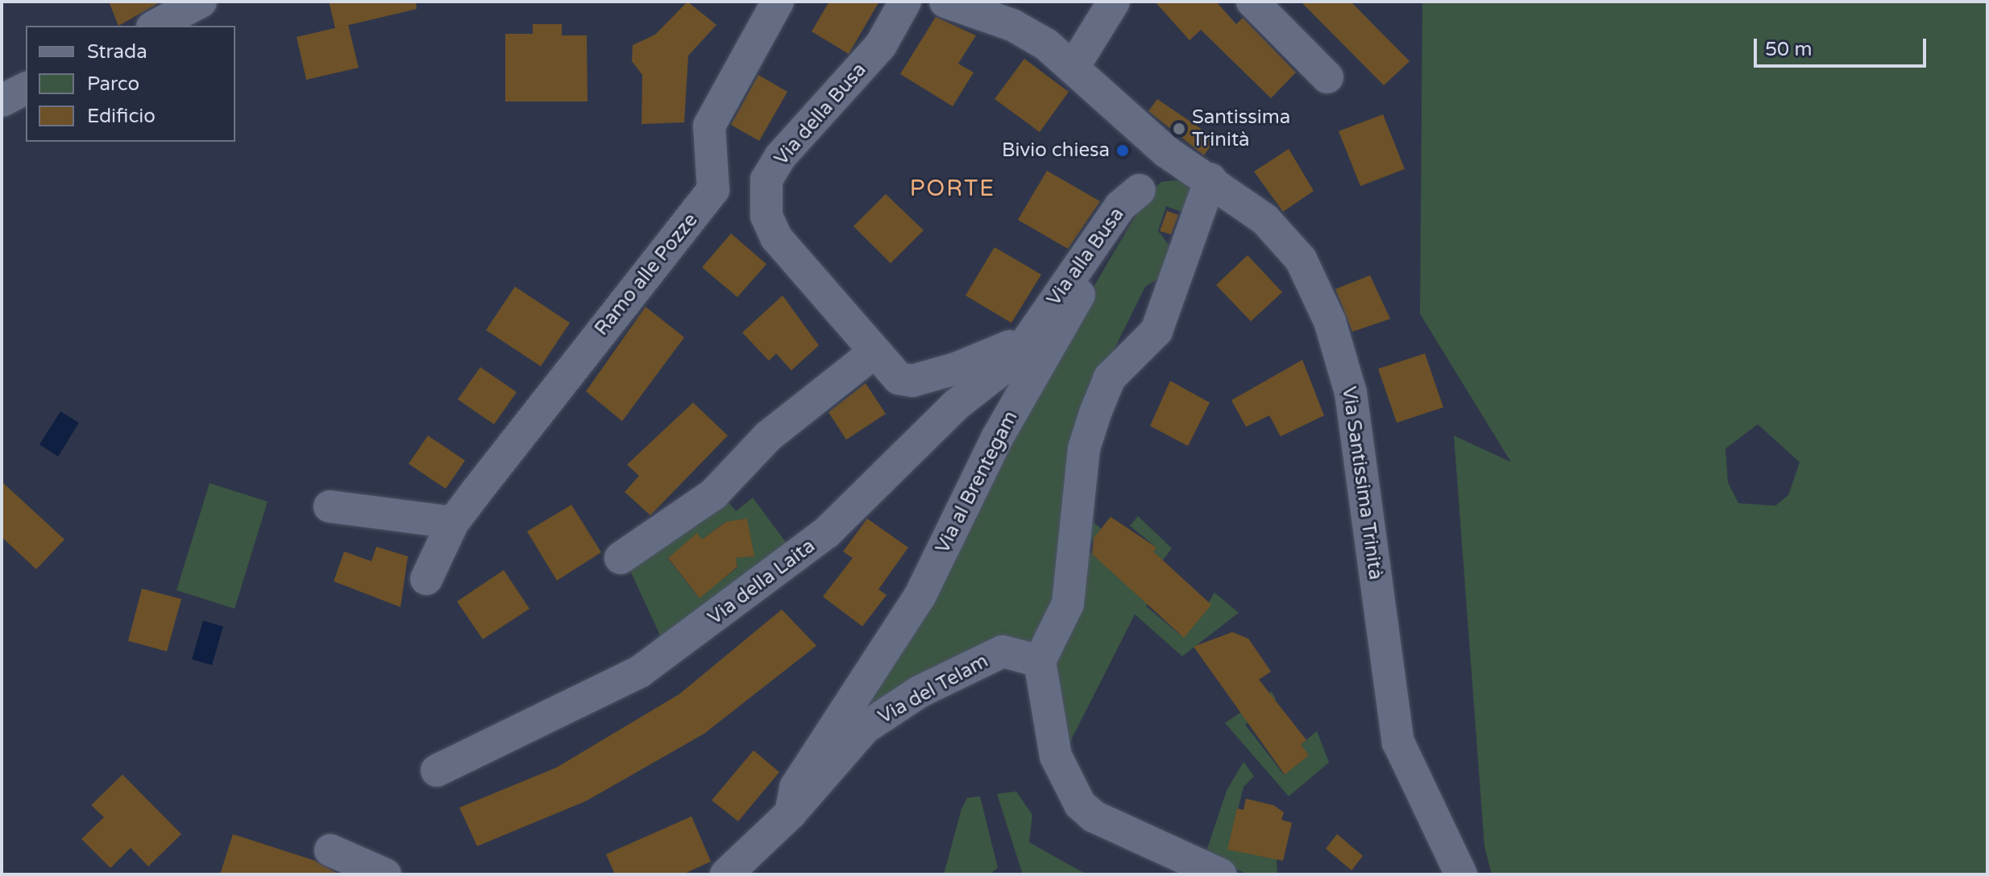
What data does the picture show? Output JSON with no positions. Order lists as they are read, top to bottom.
{
  "streets": {
    "street": [
      "Via della Busa",
      "Via alla Busa",
      "Ramo alle Pozze",
      "Via al Brentegam",
      "Via Santissima Trinità",
      "Via della Laita",
      "Via del Telam"
    ]
  },
  "crossings": [
    ["Via della Busa", "Via alla Busa"],
    ["Via della Busa", "Via della Laita"],
    ["Via alla Busa", "Via al Brentegam"],
    ["Via alla Busa", "Via della Laita"],
    ["Via al Brentegam", "Via Santissima Trinità"],
    ["Via al Brentegam", "Via del Telam"]
  ],
  "districts": ["PORTE"],
  "places": ["Santissima Trinità", "Bivio chiesa"],
  "legend": ["Strada", "Parco", "Edificio"],
  "scale_bar": "50 m"
}
